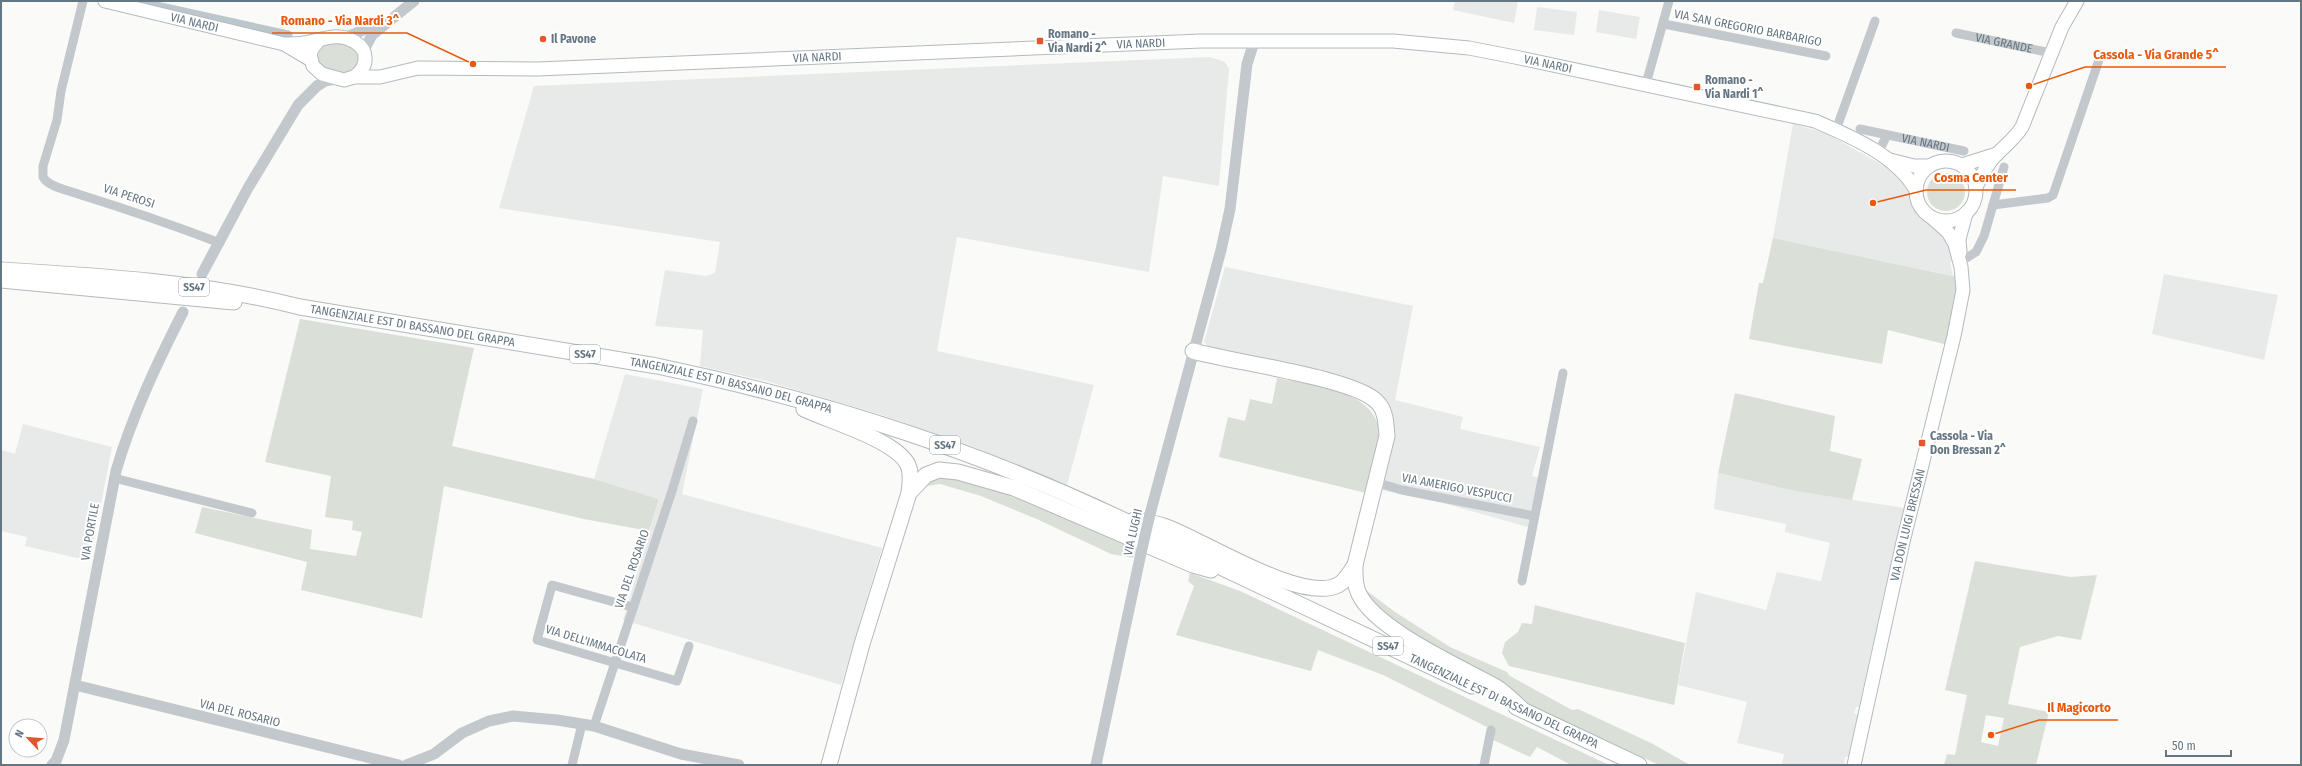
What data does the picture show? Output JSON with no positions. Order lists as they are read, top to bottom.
{
  "streets": {
    "highway": ["SS47", "TANGENZIALE EST DI BASSANO DEL GRAPPA"],
    "main road": ["VIA NARDI", "VIA DON LUIGI BRESSAN"],
    "street": [
      "VIA SAN GREGORIO BARBARIGO",
      "VIA GRANDE",
      "VIA PEROSI",
      "VIA AMERIGO VESPUCCI",
      "VIA PORTILE",
      "VIA LUGHI",
      "VIA DEL ROSARIO",
      "VIA DELL'IMMACOLATA"
    ]
  },
  "crossings": [
    ["VIA NARDI", "VIA SAN GREGORIO BARBARIGO"],
    ["VIA NARDI", "VIA DON LUIGI BRESSAN"],
    ["VIA NARDI", "VIA LUGHI"],
    ["VIA PORTILE", "VIA DEL ROSARIO"],
    ["VIA DEL ROSARIO", "VIA DELL'IMMACOLATA"]
  ],
  "places": {
    "other": [
      "Il Pavone",
      "Romano - Via Nardi 3^",
      "Cassola - Via Grande 5^",
      "Cosma Center",
      "Il Magicorto"
    ],
    "transit": ["Romano - Via Nardi 2^", "Romano - Via Nardi 1^", "Cassola - Via Don Bressan 2^"]
  },
  "scale_bar": "50 m",
  "north": "top left"
}
